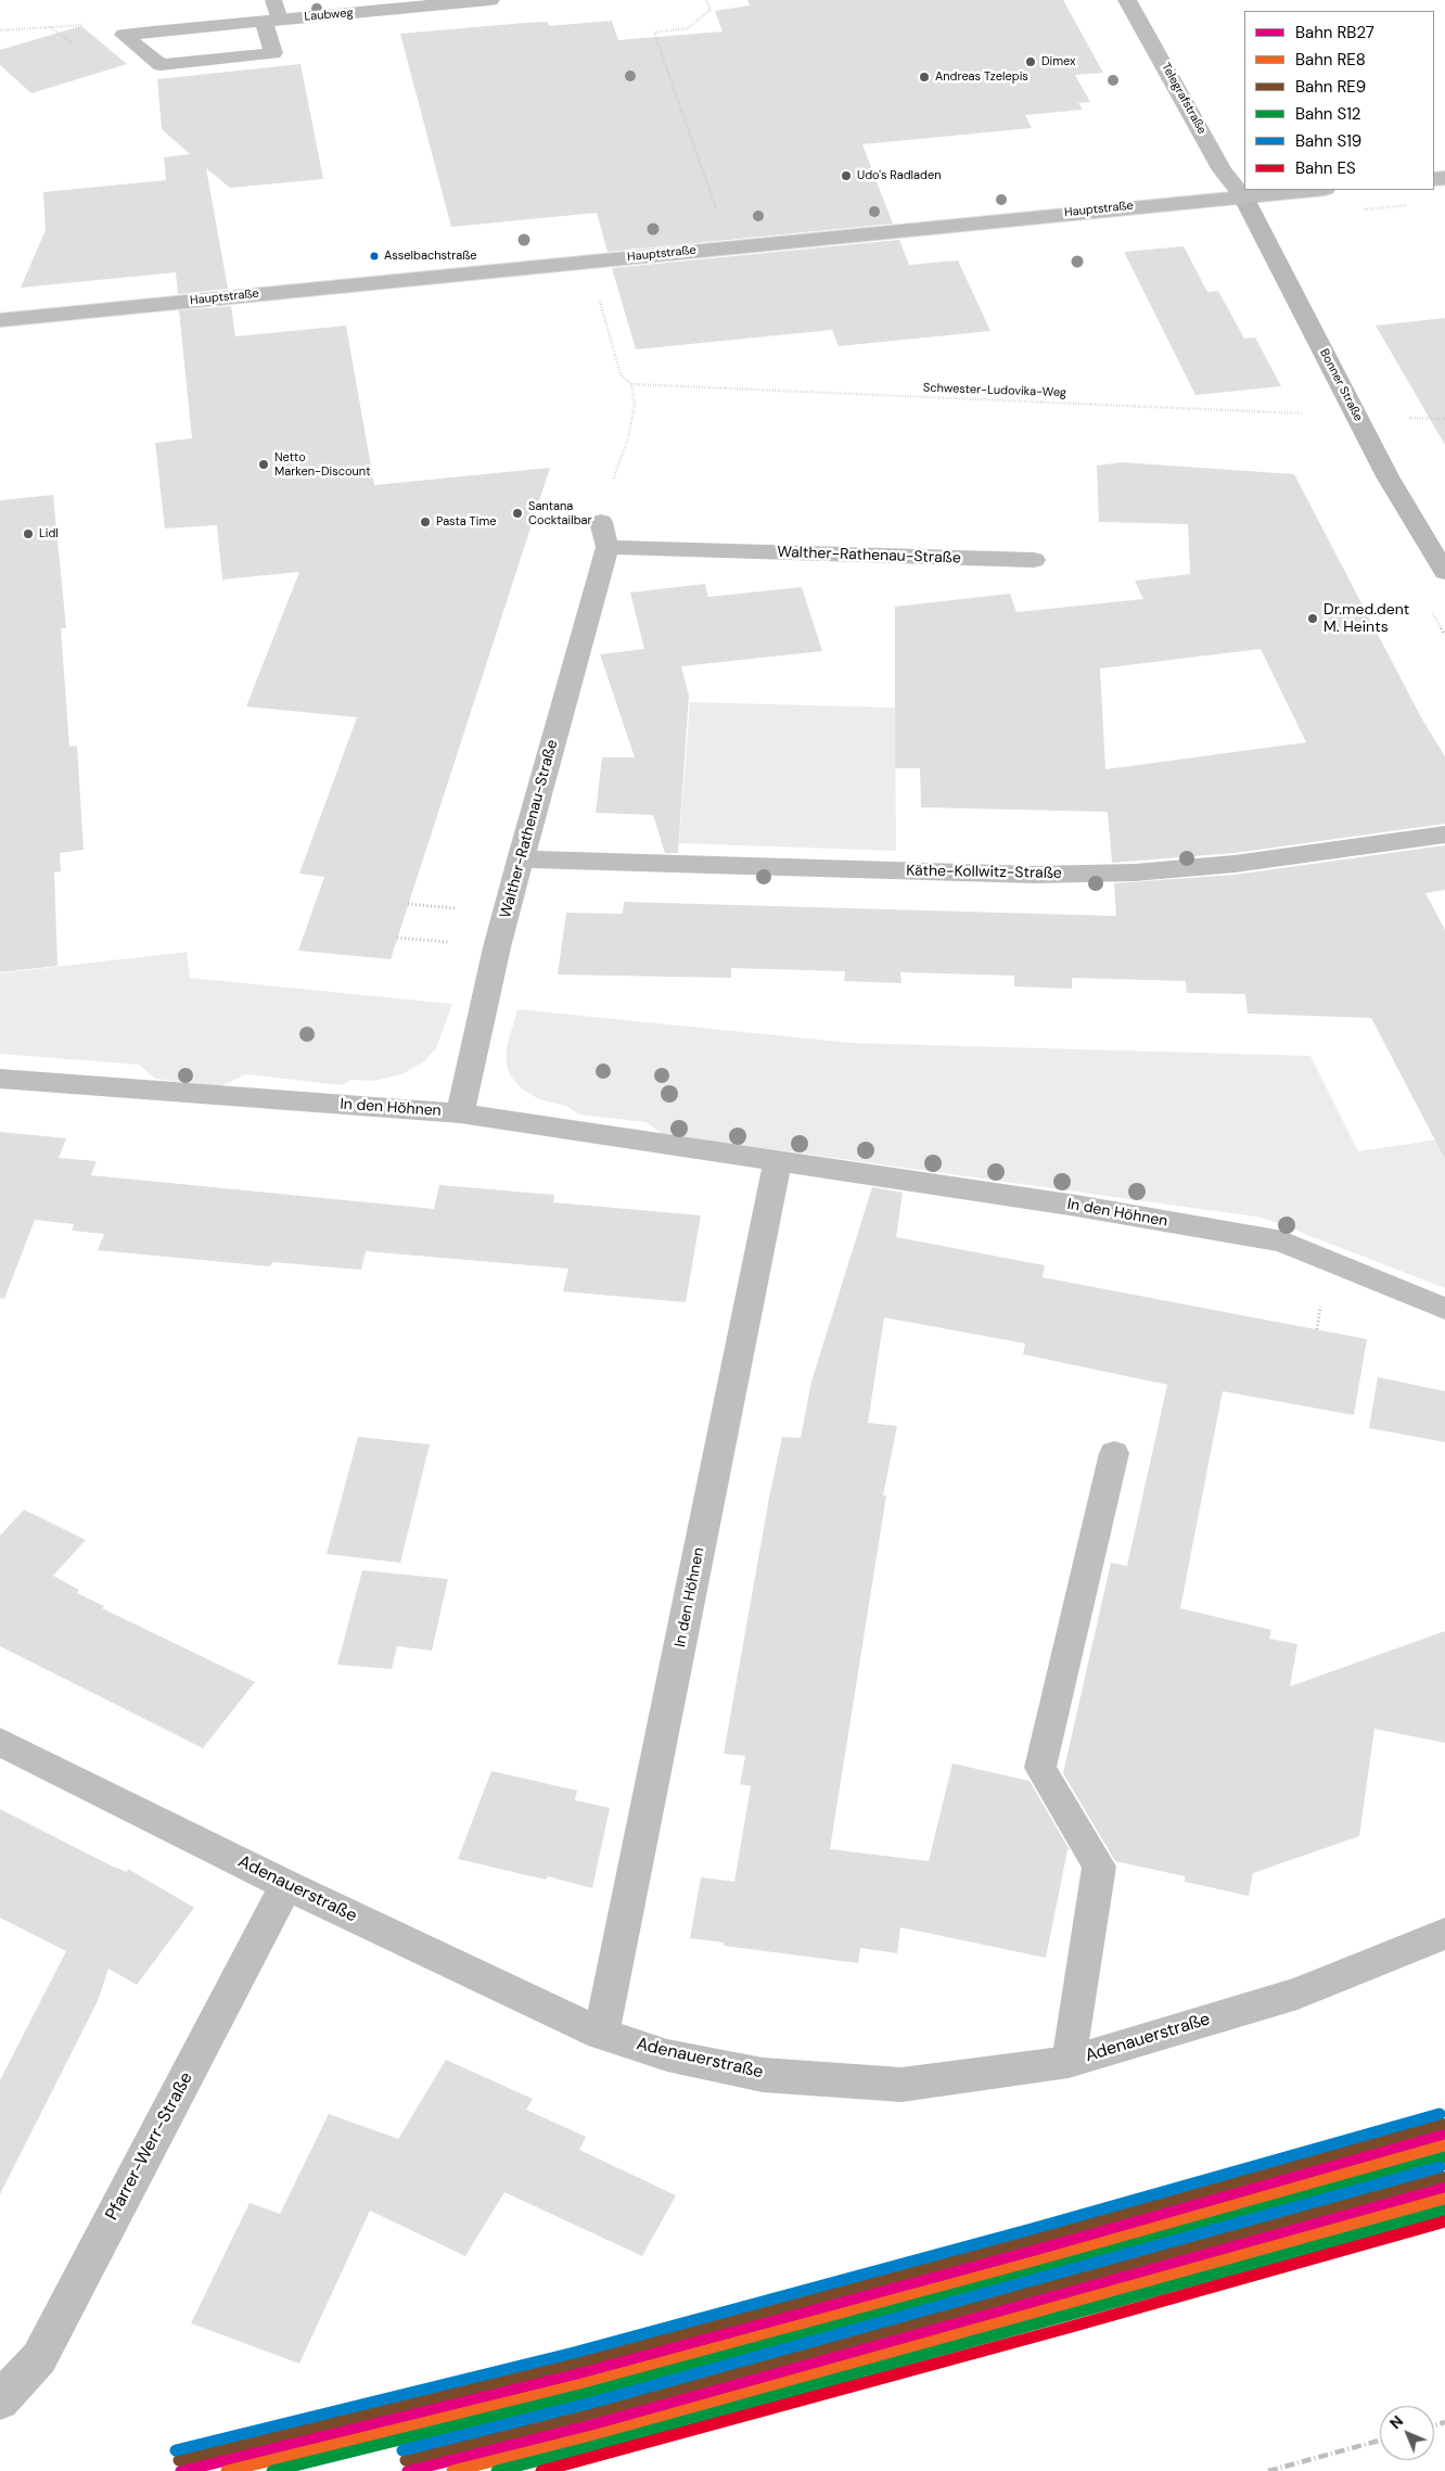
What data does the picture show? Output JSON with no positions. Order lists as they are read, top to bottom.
{
  "streets": {
    "main road": ["Bonner Straße"],
    "street": [
      "Laubweg",
      "Telegrafstraße",
      "Hauptstraße",
      "Walther-Rathenau-Straße",
      "Käthe-Kollwitz-Straße",
      "In den Höhnen",
      "Adenauerstraße",
      "Pfarrer-Werr-Straße"
    ],
    "path": ["Schwester-Ludovika-Weg"]
  },
  "crossings": [
    ["Telegrafstraße", "Hauptstraße"],
    ["Telegrafstraße", "Bonner Straße"],
    ["Hauptstraße", "Bonner Straße"],
    ["Bonner Straße", "Schwester-Ludovika-Weg"],
    ["Walther-Rathenau-Straße", "Käthe-Kollwitz-Straße"],
    ["Walther-Rathenau-Straße", "In den Höhnen"],
    ["In den Höhnen", "Adenauerstraße"],
    ["Adenauerstraße", "Pfarrer-Werr-Straße"]
  ],
  "places": [
    "Dimex",
    "Andreas Tzelepis",
    "Udo's Radladen",
    "Asselbachstraße",
    "Netto Marken-Discount",
    "Santana Cocktailbar",
    "Pasta Time",
    "Lidl",
    "Dr.med.dent M. Heints"
  ],
  "lines": [
    "rail line S19",
    "rail line RE9",
    "rail line RB27",
    "rail line RE8",
    "rail line S12",
    "rail line ES"
  ],
  "legend": [
    "Bahn RB27",
    "Bahn RE8",
    "Bahn RE9",
    "Bahn S12",
    "Bahn S19",
    "Bahn ES"
  ],
  "north": "top left"
}
